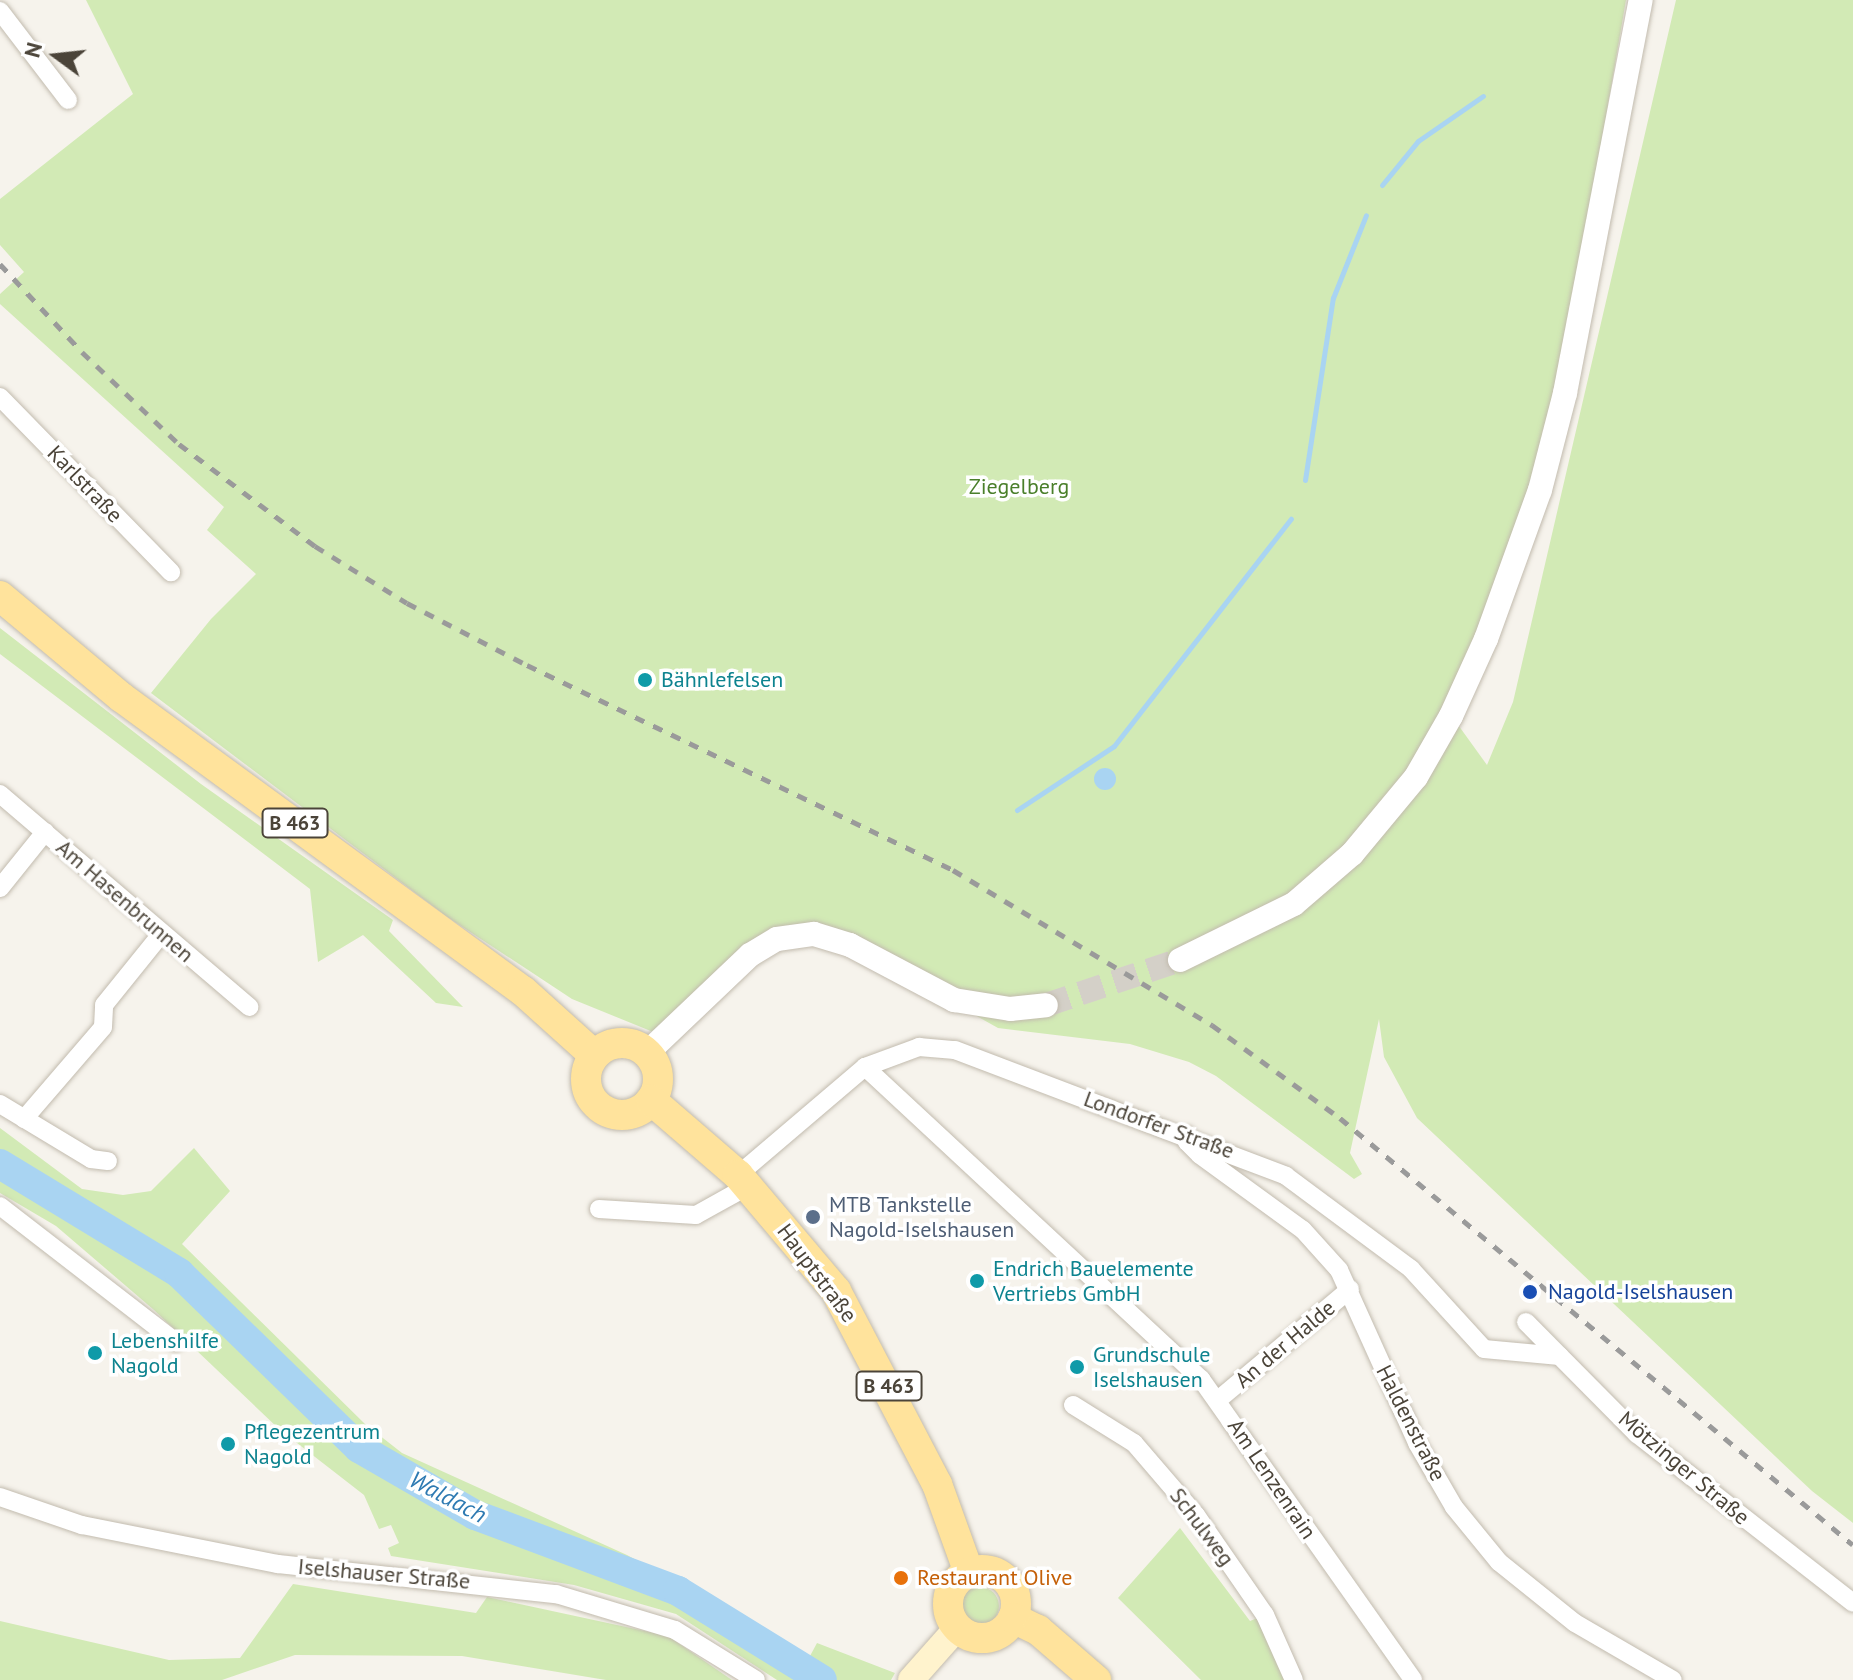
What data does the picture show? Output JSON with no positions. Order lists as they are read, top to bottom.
{
  "streets": {
    "main road": ["B 463", "Hauptstraße"],
    "street": [
      "Karlstraße",
      "Am Hasenbrunnen",
      "Londorfer Straße",
      "An der Halde",
      "Haldenstraße",
      "Mötzinger Straße",
      "Am Lenzenrain",
      "Schulweg",
      "Iselshauser Straße"
    ]
  },
  "crossings": [
    ["B 463", "Hauptstraße"],
    ["Londorfer Straße", "Hauptstraße"],
    ["Londorfer Straße", "Haldenstraße"],
    ["Londorfer Straße", "Mötzinger Straße"],
    ["Londorfer Straße", "Am Lenzenrain"],
    ["An der Halde", "Haldenstraße"],
    ["An der Halde", "Am Lenzenrain"]
  ],
  "water": ["Waldach"],
  "parks": ["Ziegelberg"],
  "places": [
    "Bähnlefelsen",
    "MTB Tankstelle Nagold-Iselshausen",
    "Endrich Bauelemente Vertriebs GmbH",
    "Nagold-Iselshausen",
    "Lebenshilfe Nagold",
    "Grundschule Iselshausen",
    "Pflegezentrum Nagold",
    "Restaurant Olive"
  ],
  "north": "left"
}
